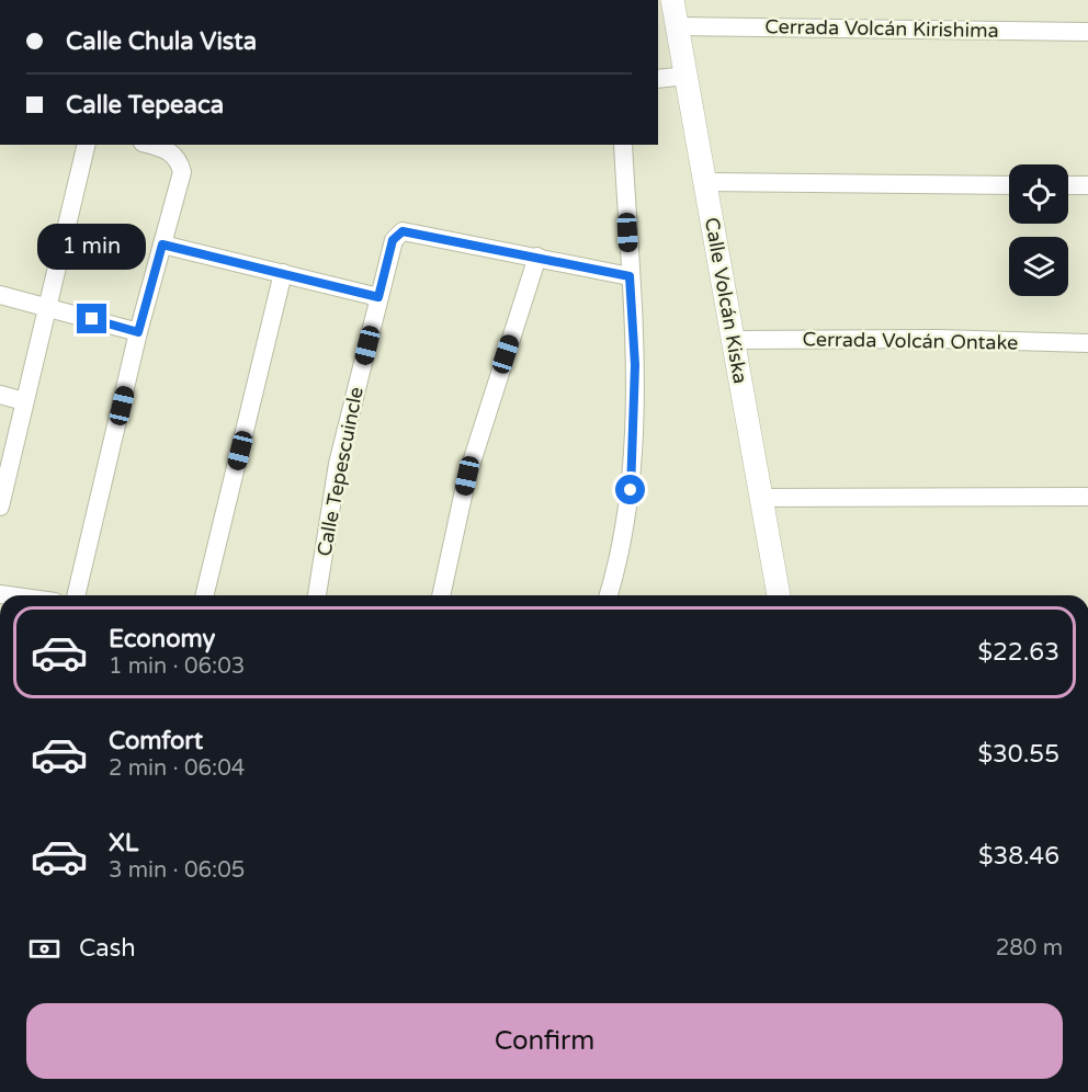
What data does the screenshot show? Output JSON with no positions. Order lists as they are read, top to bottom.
{
  "streets": {
    "street": [
      "Cerrada Volcán Kirishima",
      "Calle Volcán Kiska",
      "Cerrada Volcán Ontake",
      "Calle Tepescuincle"
    ]
  },
  "crossings": [
    ["Cerrada Volcán Kirishima", "Calle Volcán Kiska"],
    ["Calle Volcán Kiska", "Cerrada Volcán Ontake"]
  ],
  "page": {
    "banner": ["Calle Chula Vista", "Calle Tepeaca"],
    "bubble": "1 min",
    "list": [
      {
        "name": "Economy",
        "note": "1 min · 06:03",
        "value": "$22.63"
      },
      {
        "name": "Comfort",
        "note": "2 min · 06:04",
        "value": "$30.55"
      },
      {
        "name": "XL",
        "note": "3 min · 06:05",
        "value": "$38.46"
      }
    ],
    "pay": ["Cash", "280 m"],
    "buttons": "Confirm"
  }
}
